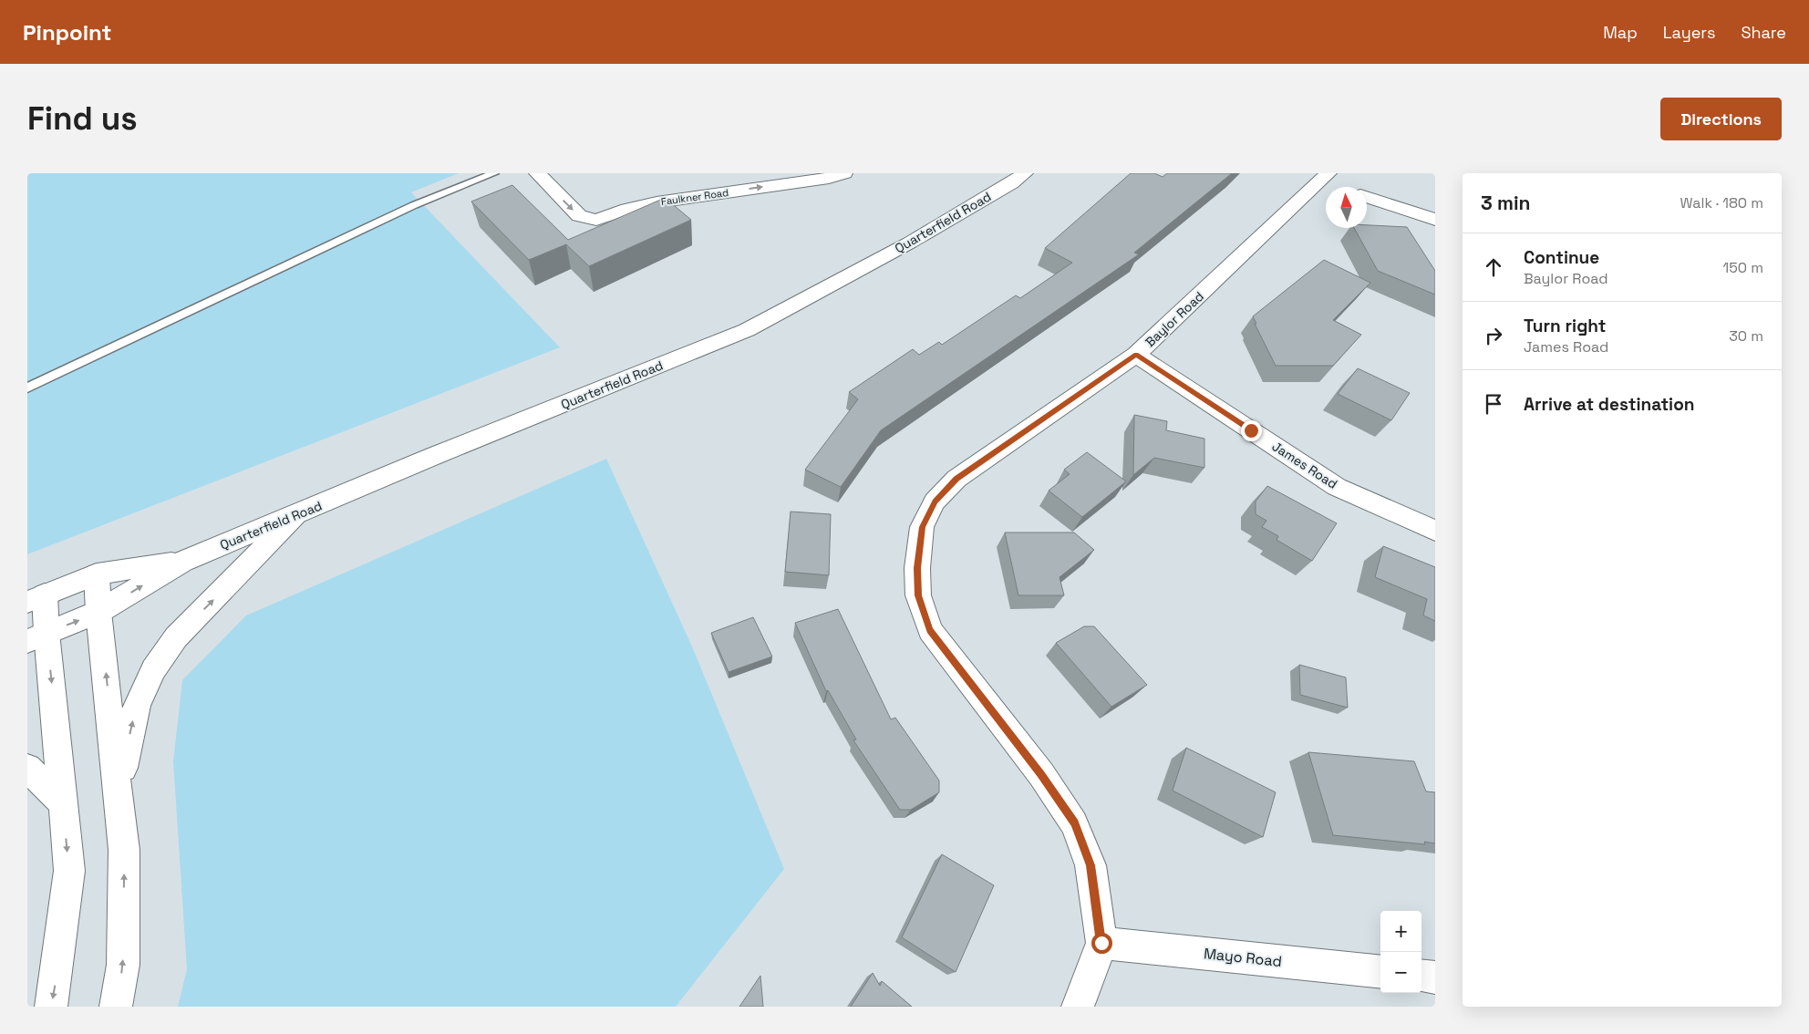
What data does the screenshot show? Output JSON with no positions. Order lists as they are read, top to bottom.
{
  "streets": {
    "main road": [
      "Faulkner Road",
      "Quarterfield Road",
      "Baylor Road",
      "James Road",
      "Mayo Road"
    ]
  },
  "crossings": [
    ["Baylor Road", "James Road"],
    ["Baylor Road", "Mayo Road"]
  ],
  "one_way": ["Faulkner Road"],
  "north": "top",
  "page": {
    "header": "Pinpoint",
    "nav": ["Map", "Layers", "Share"],
    "buttons": "Directions",
    "title": "Find us",
    "heading": ["3 min", "Walk · 180 m"],
    "list": [
      ["Continue", "Baylor Road", "150 m"],
      ["Turn right", "James Road", "30 m"],
      "Arrive at destination"
    ],
    "map_buttons": ["+", "−"]
  }
}
